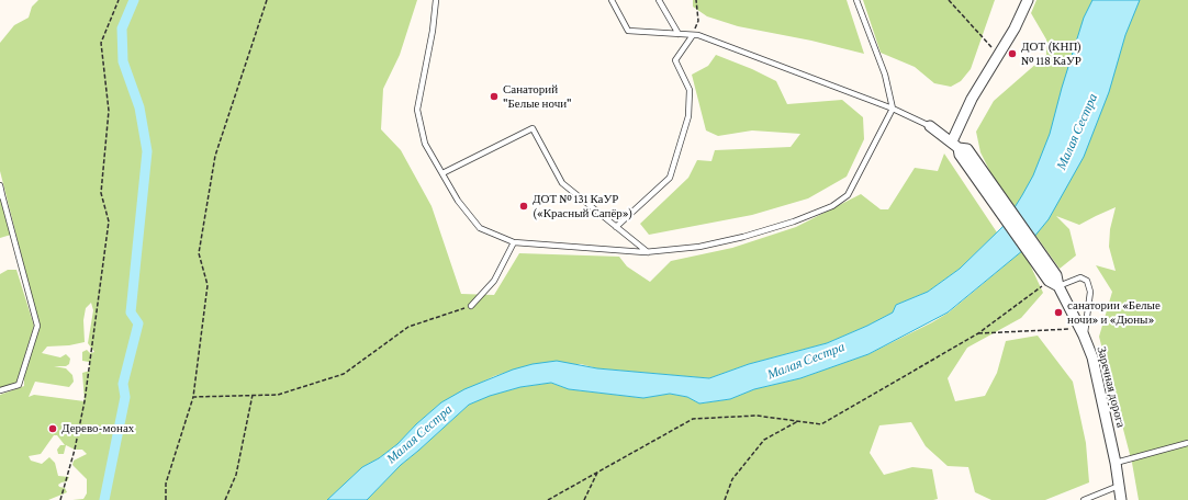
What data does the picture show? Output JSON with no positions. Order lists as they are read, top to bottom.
{
  "streets": {
    "street": ["Заречная дорога"]
  },
  "water": ["Малая Сестра"],
  "places": [
    "ДОТ (КНП) № 118 КаУР",
    "Санаторий \"Белые ночи\"",
    "ДОТ № 131 КаУР («Красный Сапёр»)",
    "санатории «Белые ночи» и «Дюны»",
    "Дерево-монах"
  ]
}
